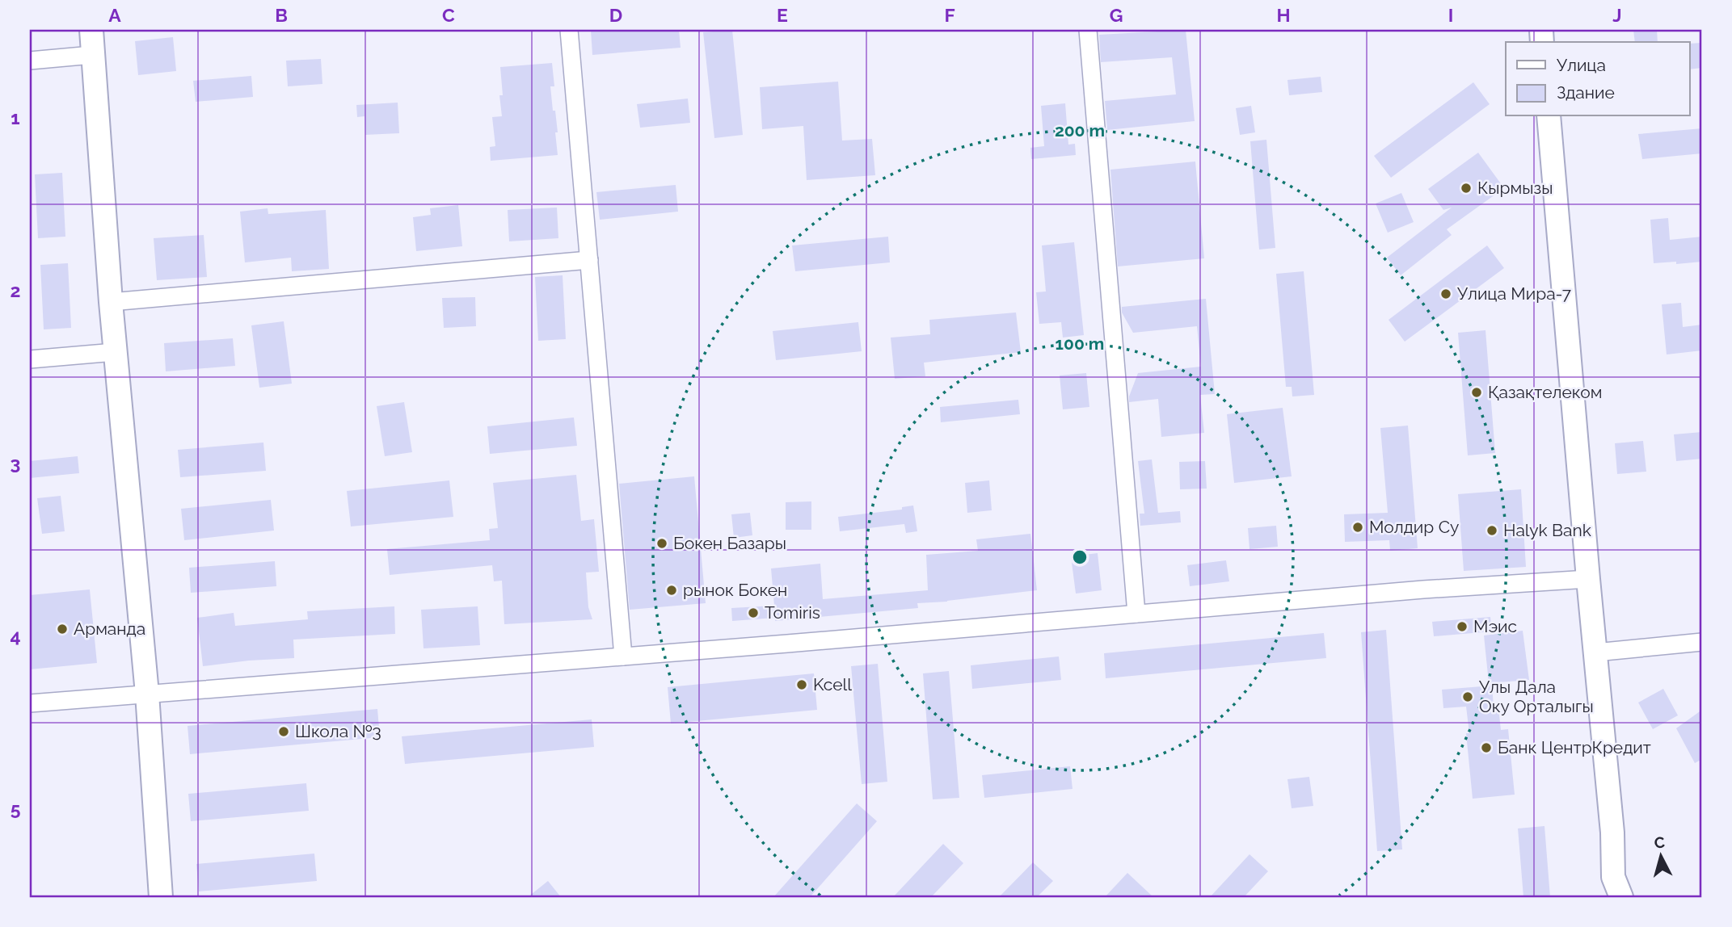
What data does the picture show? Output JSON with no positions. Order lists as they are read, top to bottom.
{
  "places": [
    "Кырмызы",
    "Улица Мира-7",
    "Қазақтелеком",
    "Молдир Су",
    "Halyk Bank",
    "Бокен Базары",
    "рынок Бокен",
    "Tomiris",
    "Мэис",
    "Арманда",
    "Kcell",
    "Улы Дала Оку Орталыгы",
    "Школа №3",
    "Банк ЦентрКредит"
  ],
  "legend": ["Улица", "Здание"],
  "north": "top",
  "grid": {
    "columns": [
      "A",
      "B",
      "C",
      "D",
      "E",
      "F",
      "G",
      "H",
      "I",
      "J"
    ],
    "rows": [
      "1",
      "2",
      "3",
      "4",
      "5"
    ]
  },
  "rings": ["200 m", "100 m"]
}
